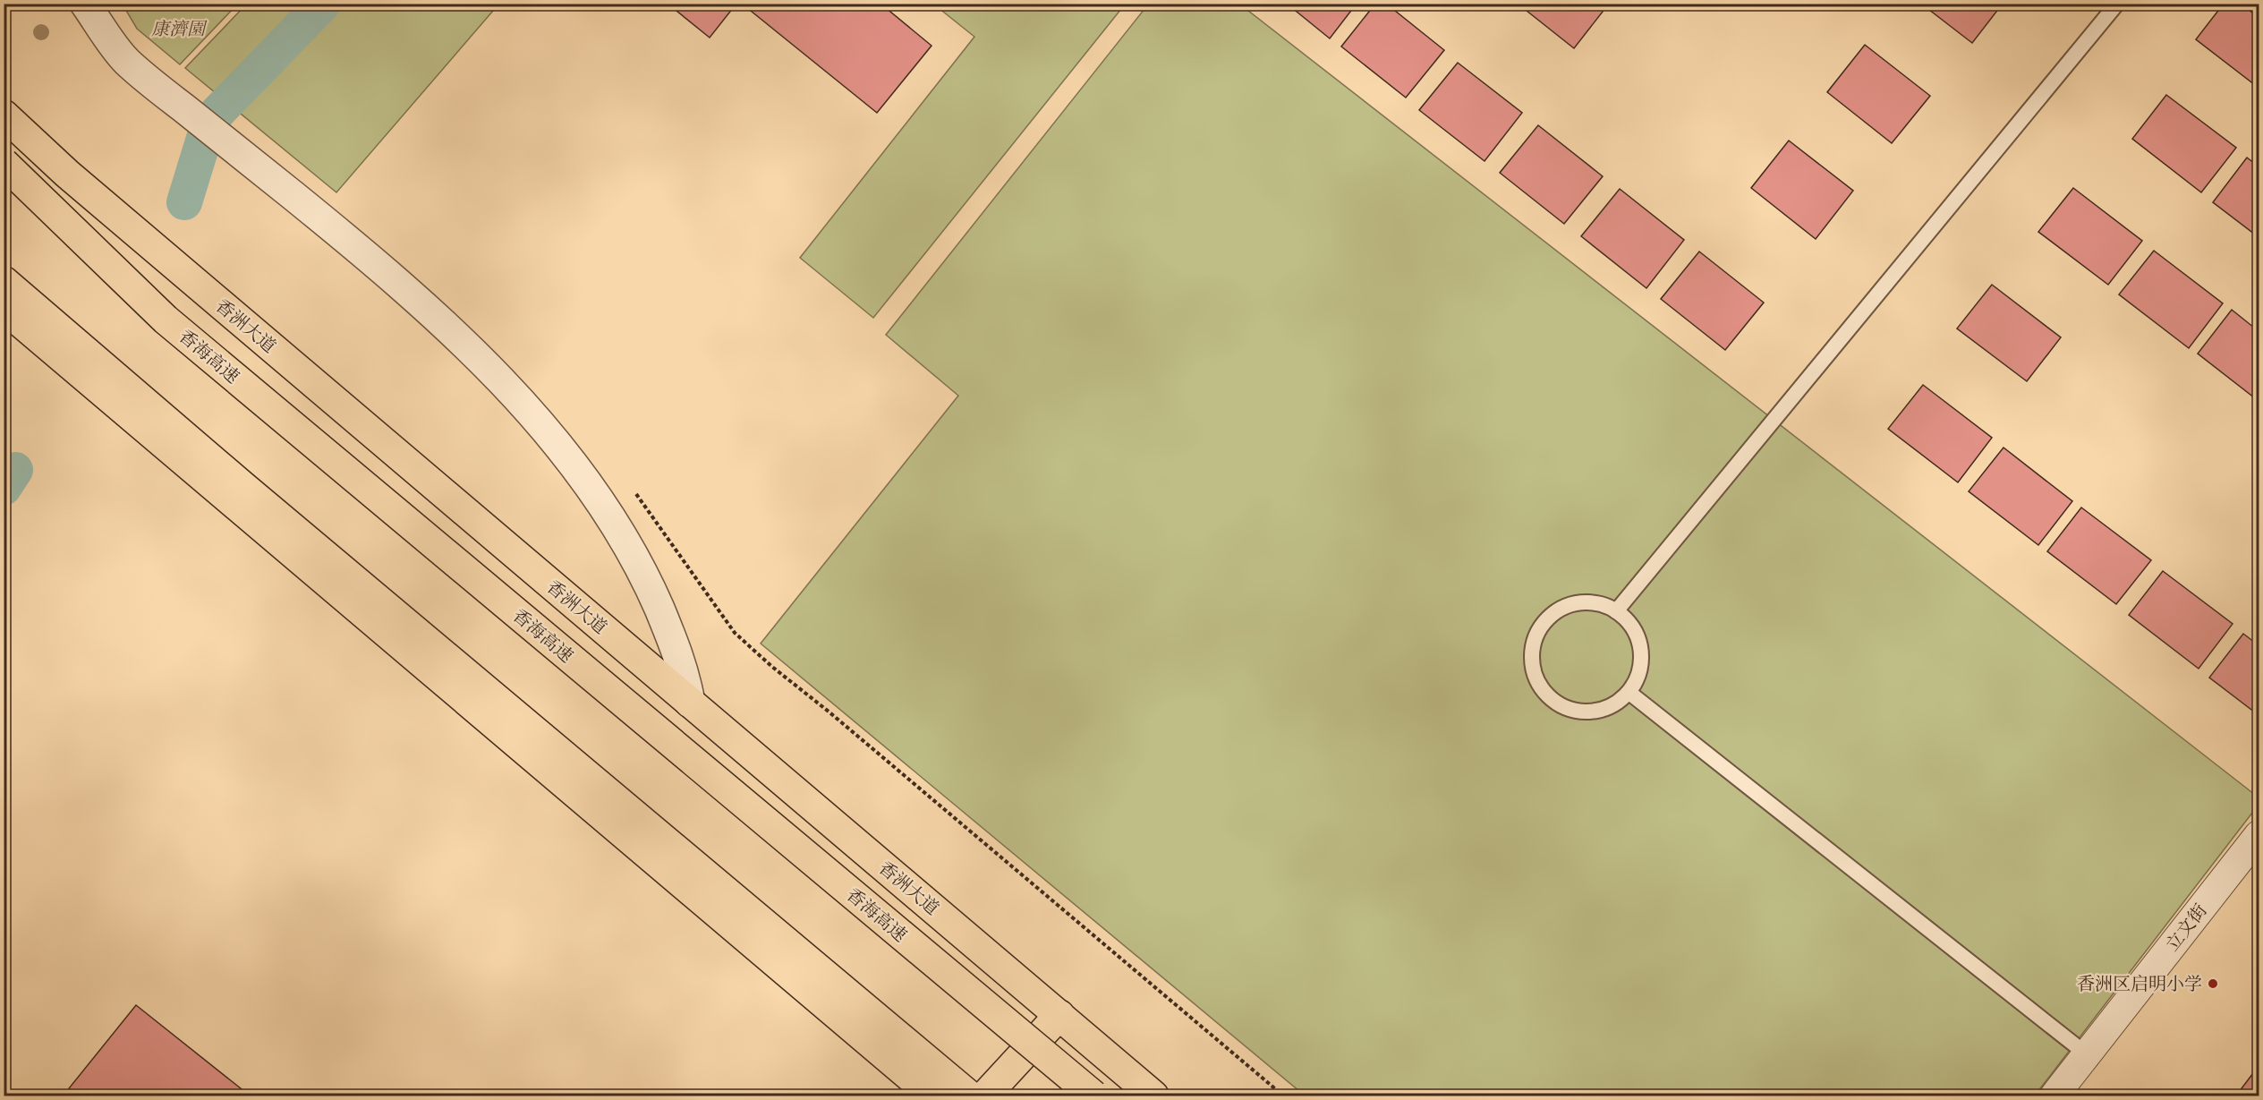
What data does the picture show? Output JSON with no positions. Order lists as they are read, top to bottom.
{
  "streets": {
    "highway": ["香洲大道", "香海高速"],
    "street": ["立文街"]
  },
  "parks": ["康濟園"],
  "places": ["香洲区启明小学"]
}
